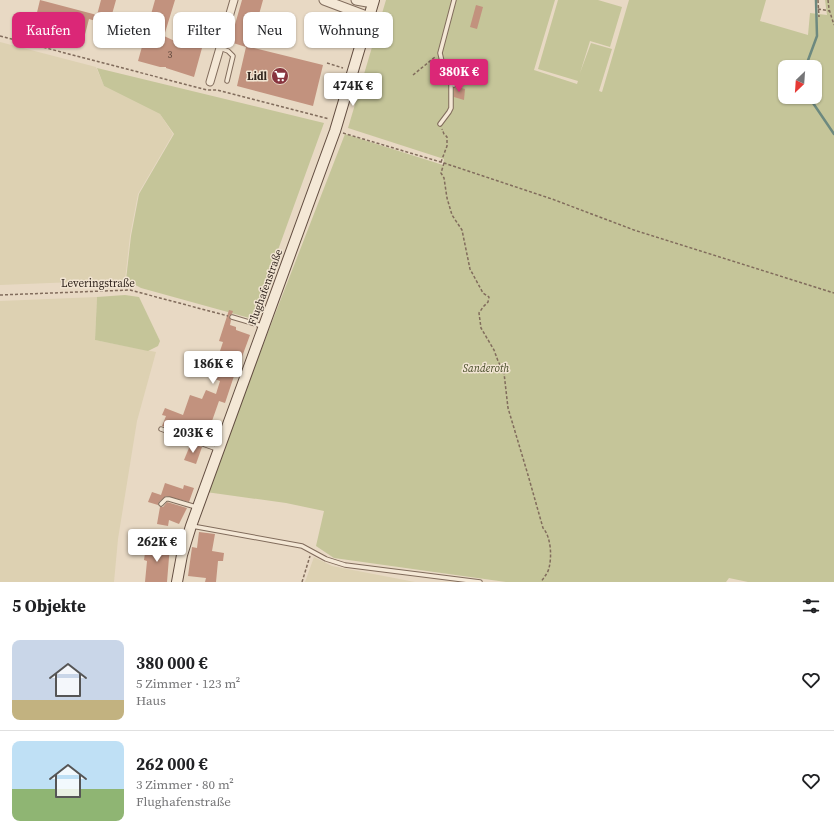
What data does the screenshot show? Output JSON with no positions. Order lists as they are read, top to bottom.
{
  "streets": {
    "main road": ["Flughafenstraße"],
    "path": ["Leveringstraße"]
  },
  "parks": ["Sanderoth"],
  "places": {
    "supermarket": ["Lidl"]
  },
  "house_numbers": ["3"],
  "north": "bottom left",
  "page": {
    "chip": [
      "Kaufen",
      "Mieten",
      "Filter",
      "Neu",
      "Wohnung"
    ],
    "price": [
      "380K €",
      "474K €",
      "186K €",
      "203K €",
      "262K €"
    ],
    "heading": "5 Objekte",
    "list": [
      {
        "name": "380 000 €",
        "note": "5 Zimmer · 123 m² · Haus"
      },
      {
        "name": "262 000 €",
        "note": "3 Zimmer · 80 m² · Flughafenstraße"
      }
    ]
  }
}
